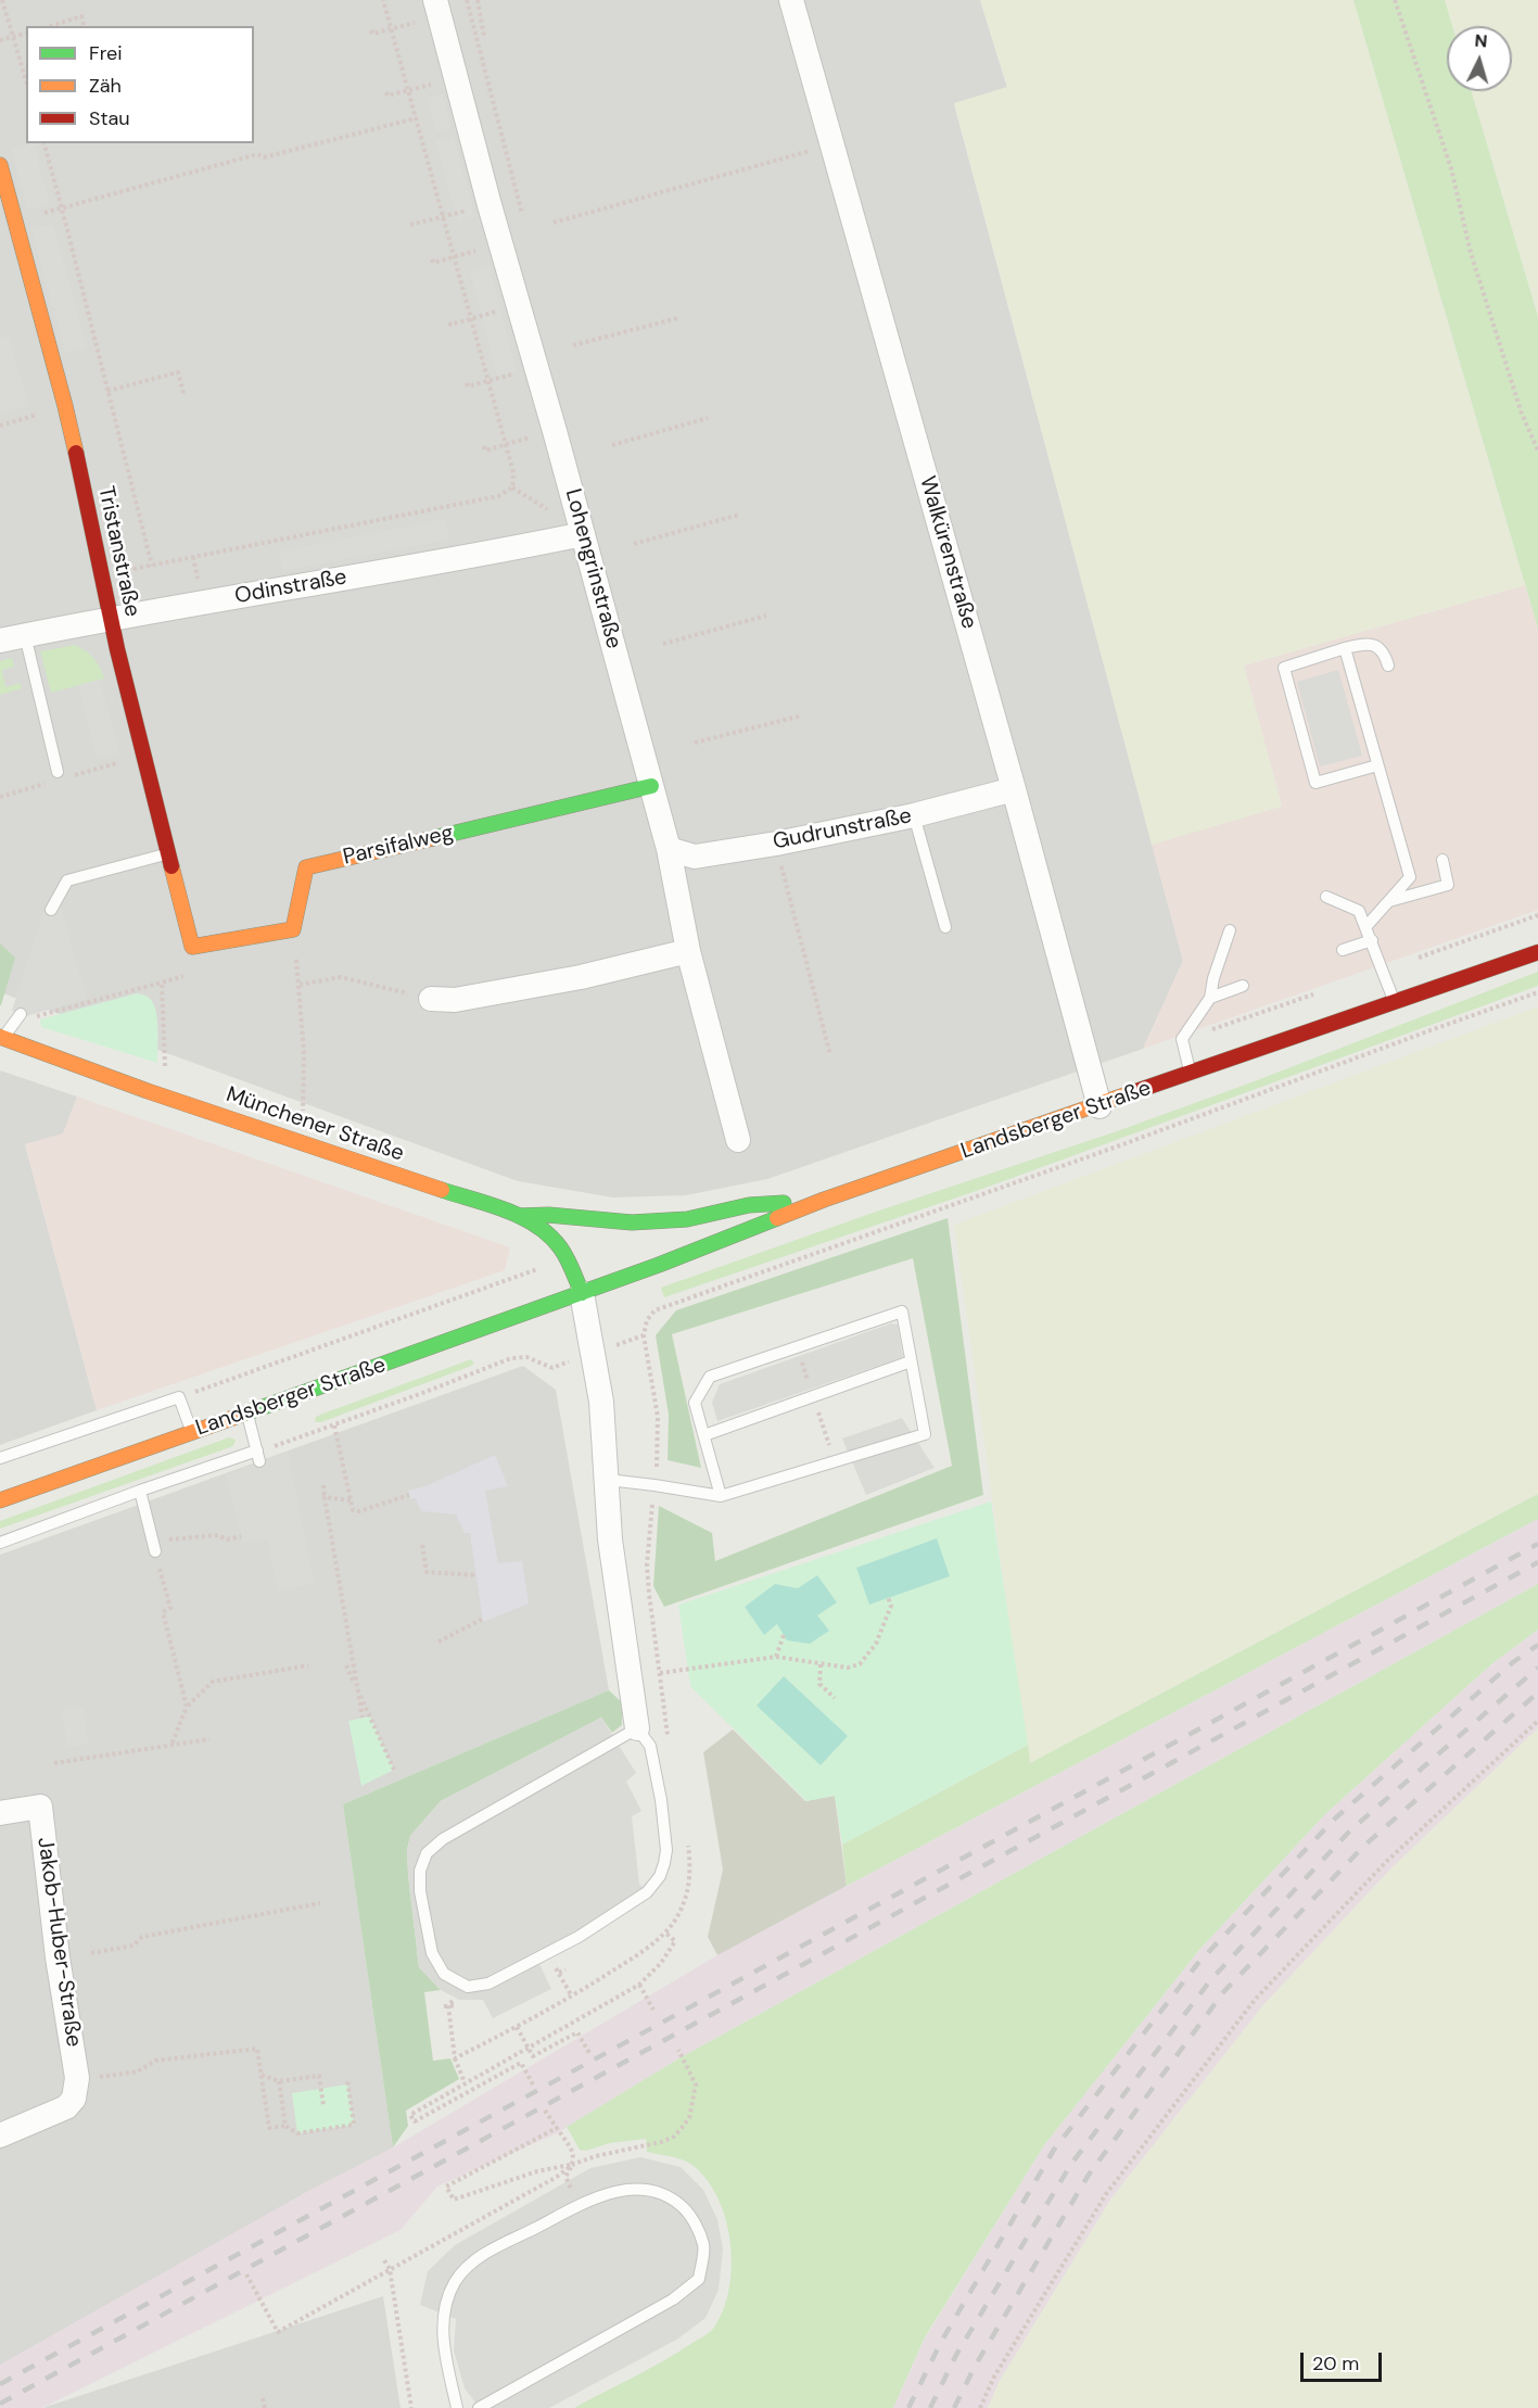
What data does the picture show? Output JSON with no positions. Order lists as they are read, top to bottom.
{
  "streets": {
    "street": [
      "Tristanstraße",
      "Walkürenstraße",
      "Lohengrinstraße",
      "Odinstraße",
      "Gudrunstraße",
      "Parsifalweg",
      "Landsberger Straße",
      "Münchener Straße",
      "Jakob-Huber-Straße"
    ]
  },
  "crossings": [
    ["Tristanstraße", "Odinstraße"],
    ["Tristanstraße", "Parsifalweg"],
    ["Walkürenstraße", "Gudrunstraße"],
    ["Walkürenstraße", "Landsberger Straße"],
    ["Lohengrinstraße", "Odinstraße"],
    ["Lohengrinstraße", "Gudrunstraße"],
    ["Lohengrinstraße", "Parsifalweg"],
    ["Landsberger Straße", "Münchener Straße"]
  ],
  "legend": ["Frei", "Zäh", "Stau"],
  "scale_bar": "20 m",
  "north": "top"
}
